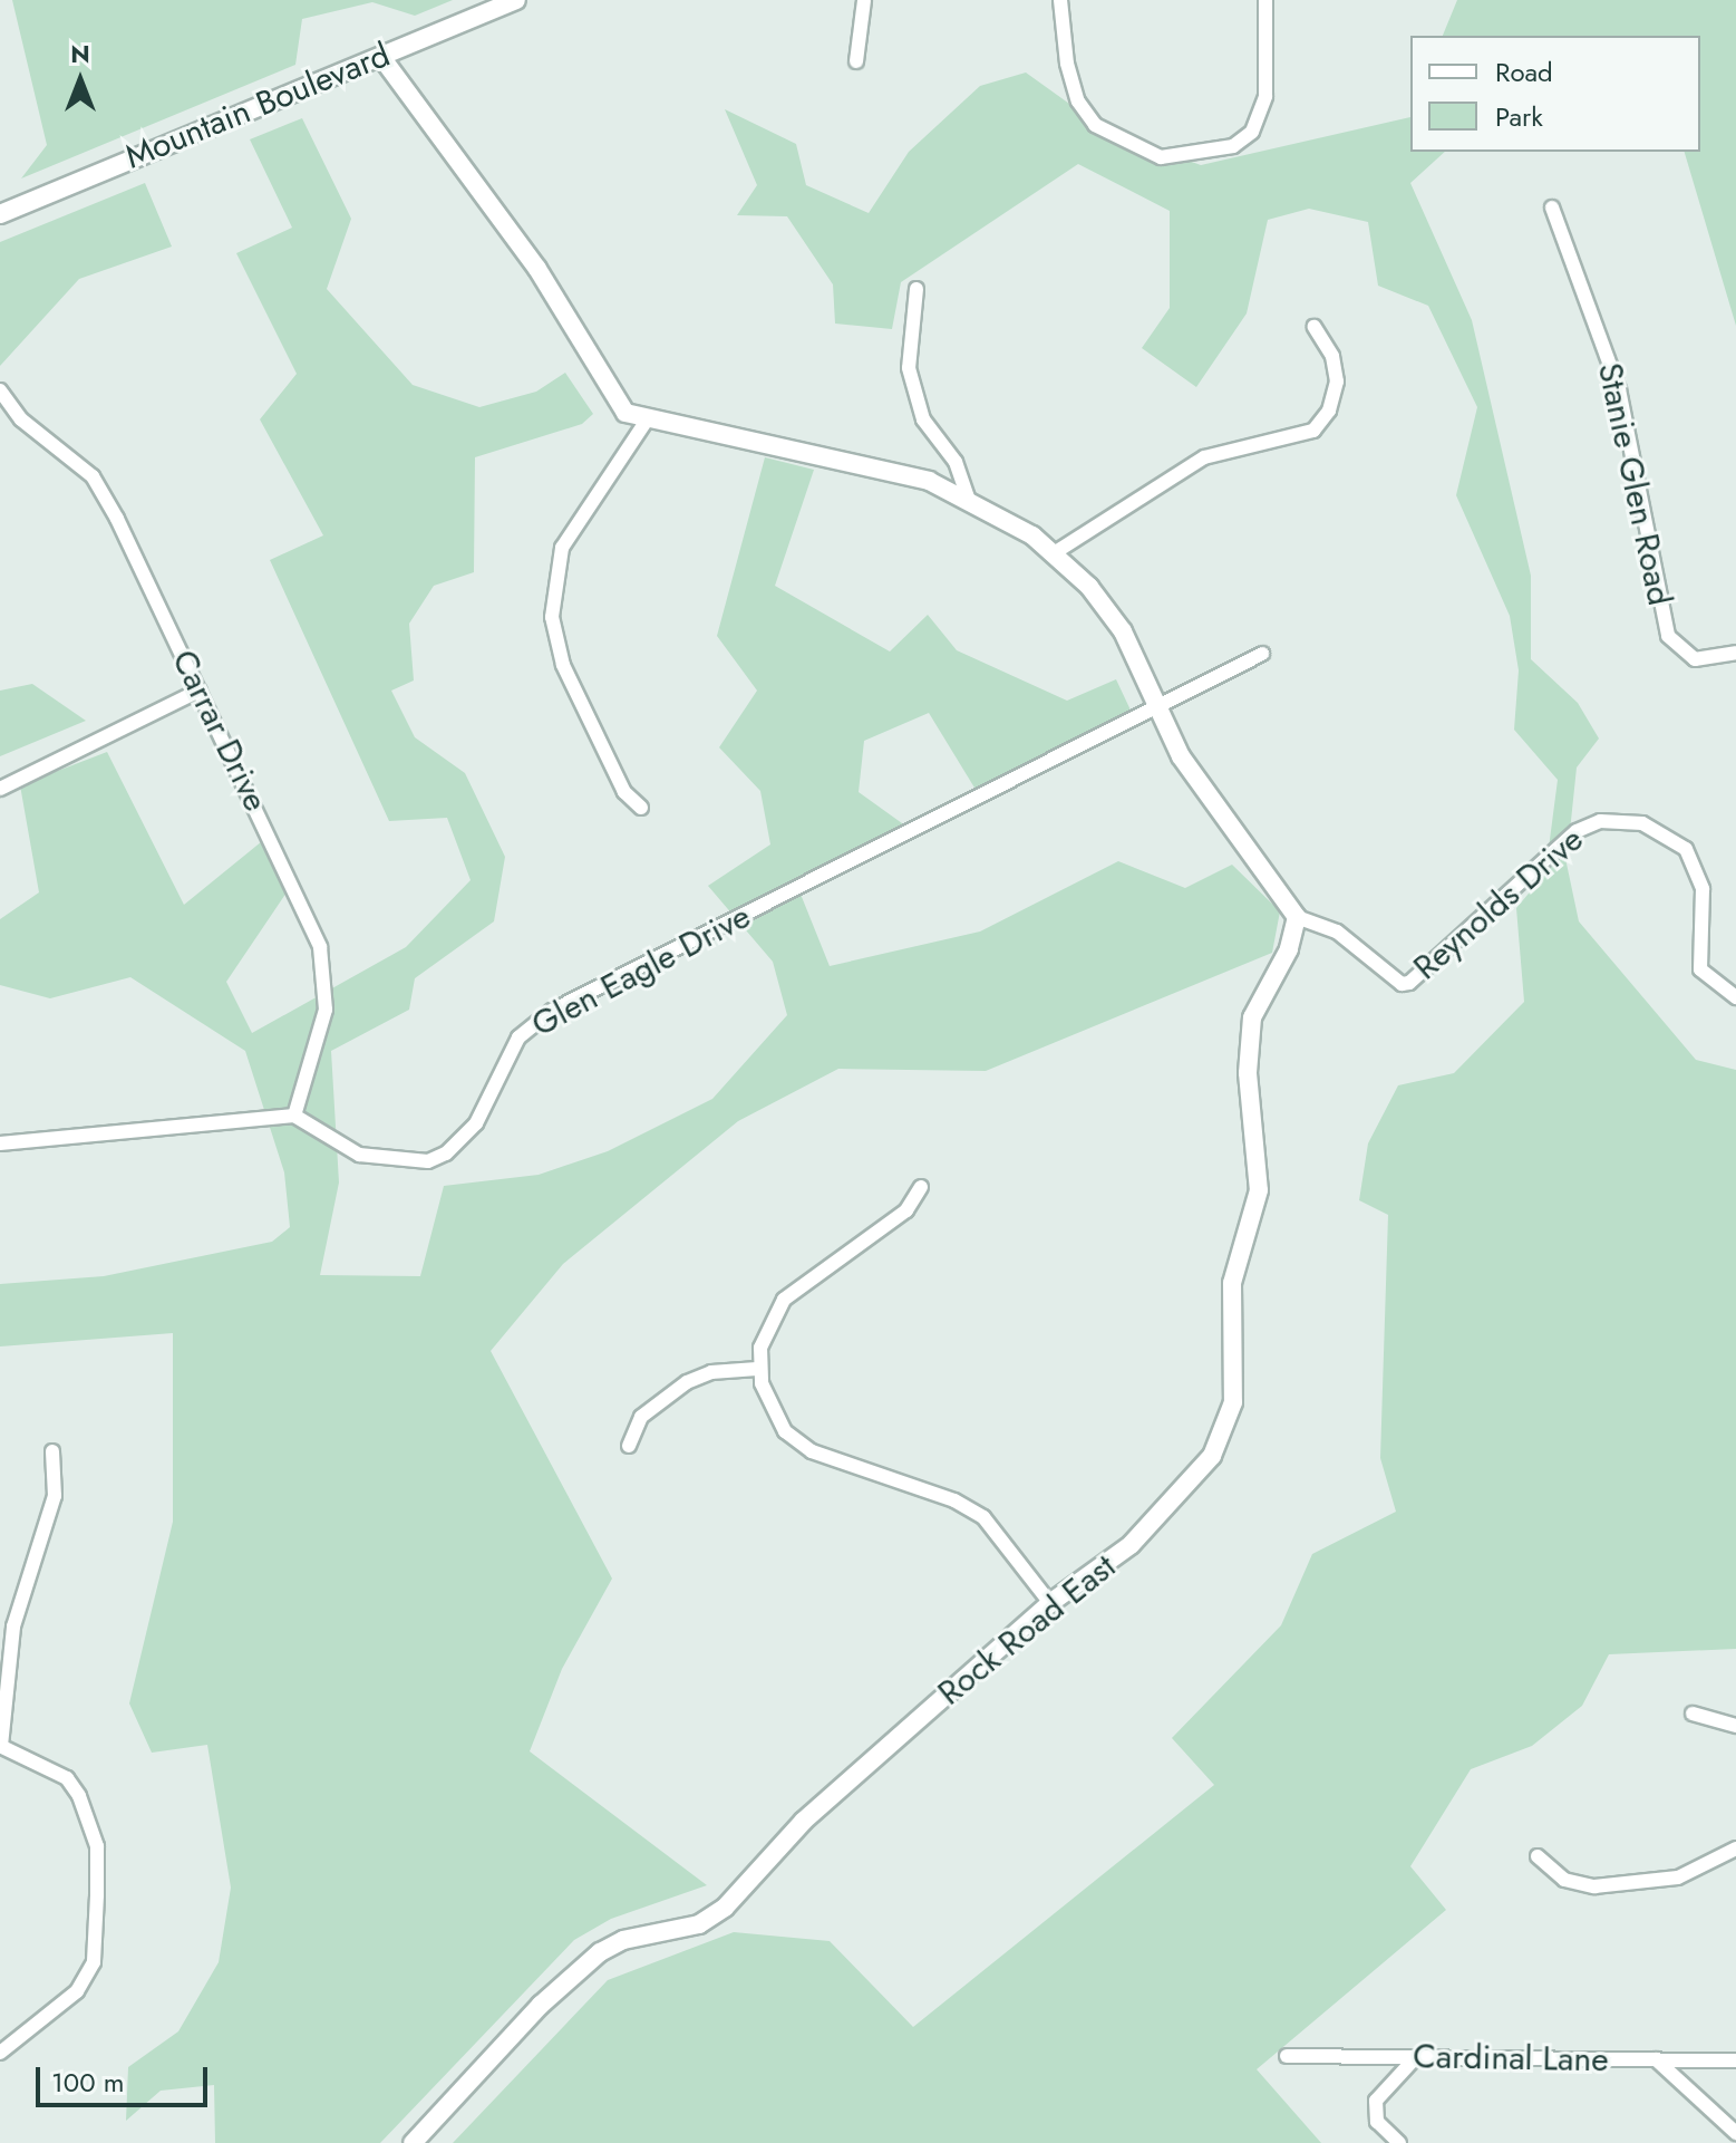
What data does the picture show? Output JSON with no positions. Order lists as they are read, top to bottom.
{
  "streets": {
    "street": [
      "Mountain Boulevard",
      "Stanie Glen Road",
      "Carrar Drive",
      "Reynolds Drive",
      "Glen Eagle Drive",
      "Rock Road East",
      "Cardinal Lane"
    ]
  },
  "crossings": [
    ["Carrar Drive", "Glen Eagle Drive"],
    ["Reynolds Drive", "Rock Road East"]
  ],
  "legend": ["Road", "Park"],
  "scale_bar": "100 m",
  "north": "top"
}
